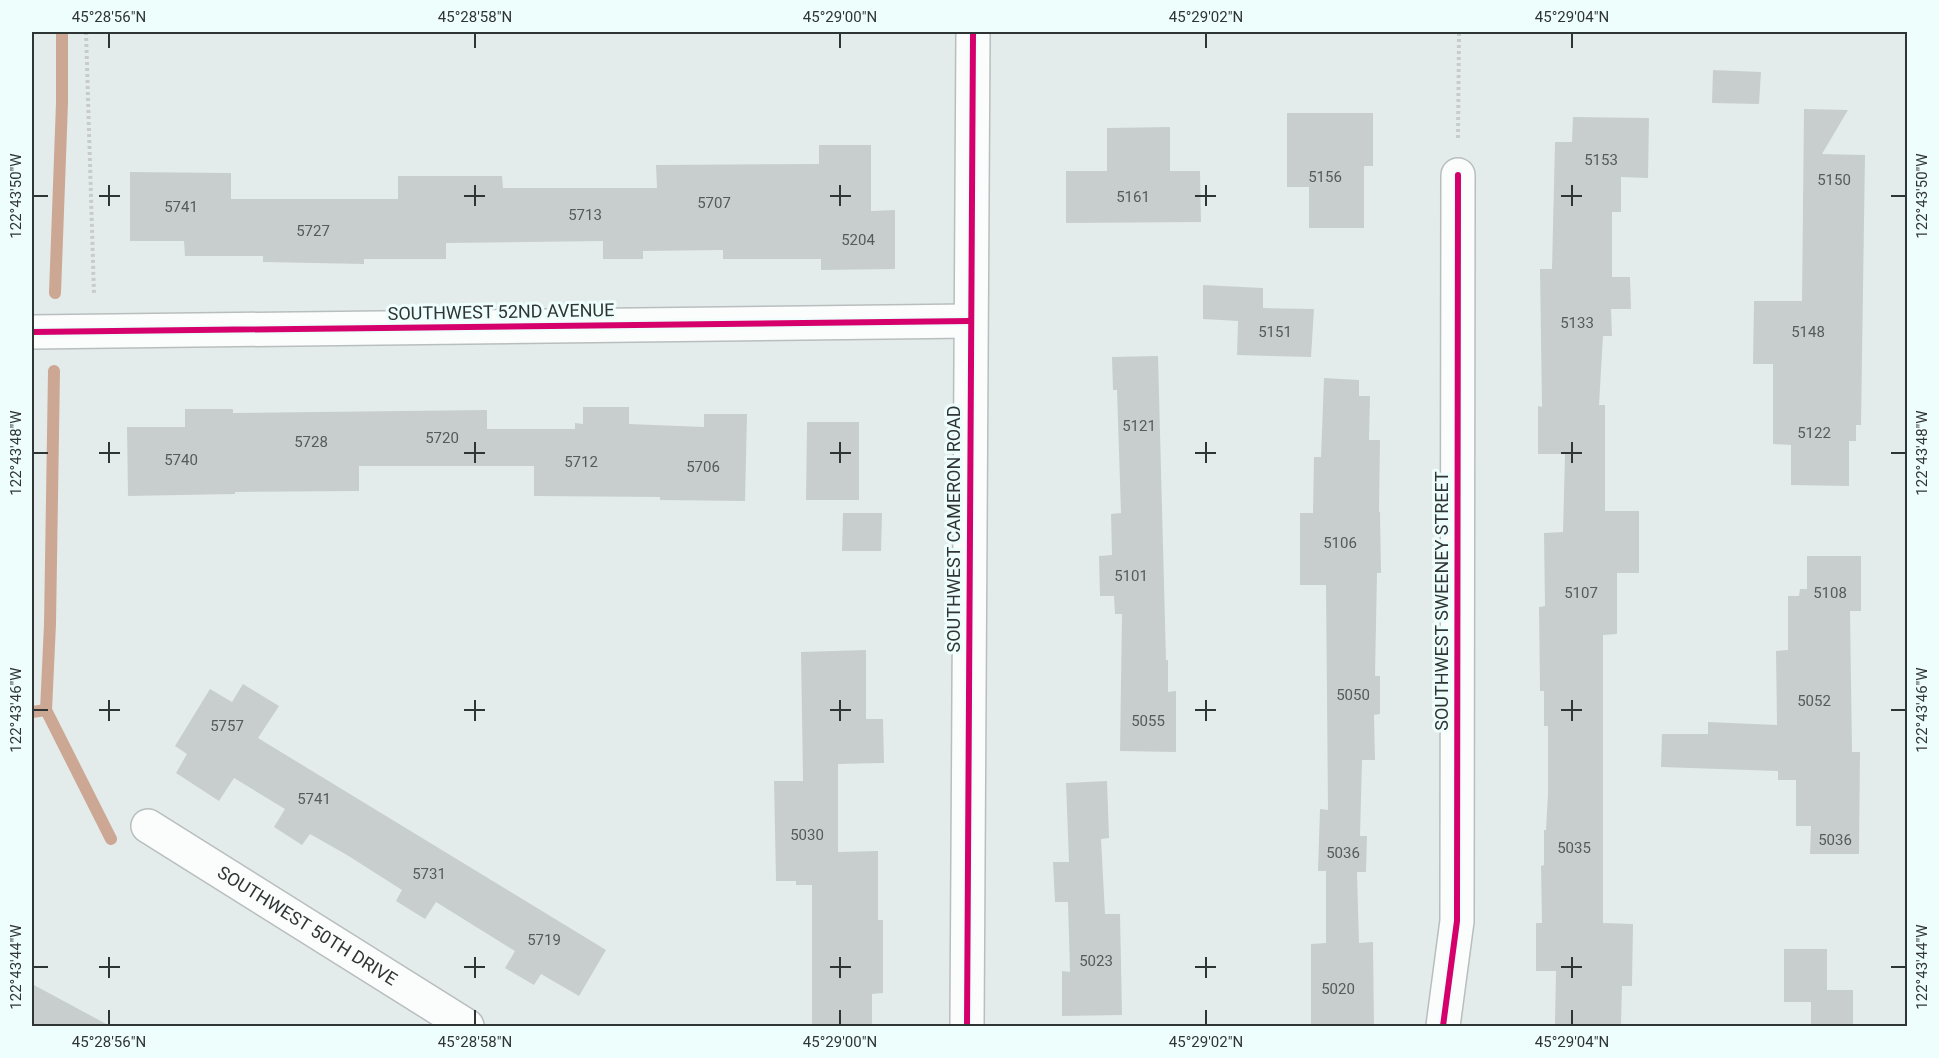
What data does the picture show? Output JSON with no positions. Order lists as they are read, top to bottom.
{
  "streets": {
    "street": [
      "SOUTHWEST 52ND AVENUE",
      "SOUTHWEST CAMERON ROAD",
      "SOUTHWEST SWEENEY STREET",
      "SOUTHWEST 50TH DRIVE"
    ]
  },
  "crossings": [
    ["SOUTHWEST 52ND AVENUE", "SOUTHWEST CAMERON ROAD"]
  ],
  "house_numbers": [
    "5153",
    "5156",
    "5150",
    "5161",
    "5707",
    "5741",
    "5713",
    "5727",
    "5204",
    "5133",
    "5151",
    "5148",
    "5121",
    "5122",
    "5720",
    "5728",
    "5740",
    "5712",
    "5706",
    "5106",
    "5101",
    "5107",
    "5108",
    "5050",
    "5052",
    "5055",
    "5757",
    "5741",
    "5030",
    "5036",
    "5035",
    "5036",
    "5731",
    "5719",
    "5023",
    "5020"
  ],
  "coordinates": [
    "45°28'56\"N",
    "45°28'58\"N",
    "45°29'00\"N",
    "45°29'02\"N",
    "45°29'04\"N",
    "122°43'50\"W",
    "122°43'48\"W",
    "122°43'46\"W",
    "122°43'44\"W"
  ]
}
